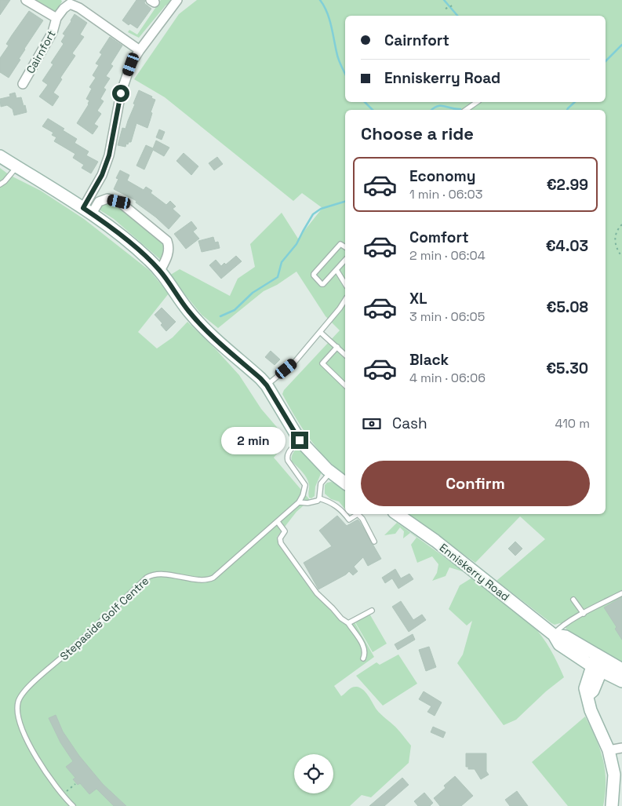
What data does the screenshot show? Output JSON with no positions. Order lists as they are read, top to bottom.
{
  "streets": {
    "main road": ["Enniskerry Road"],
    "street": ["Cairnfort"],
    "lane": ["Stepaside Golf Centre"]
  },
  "page": {
    "banner": ["Cairnfort", "Enniskerry Road"],
    "heading": "Choose a ride",
    "list": [
      {
        "name": "Economy",
        "note": "1 min · 06:03",
        "value": "€2.99"
      },
      {
        "name": "Comfort",
        "note": "2 min · 06:04",
        "value": "€4.03"
      },
      {
        "name": "XL",
        "note": "3 min · 06:05",
        "value": "€5.08"
      },
      {
        "name": "Black",
        "note": "4 min · 06:06",
        "value": "€5.30"
      }
    ],
    "pay": ["Cash", "410 m"],
    "bubble": "2 min",
    "buttons": "Confirm"
  }
}
